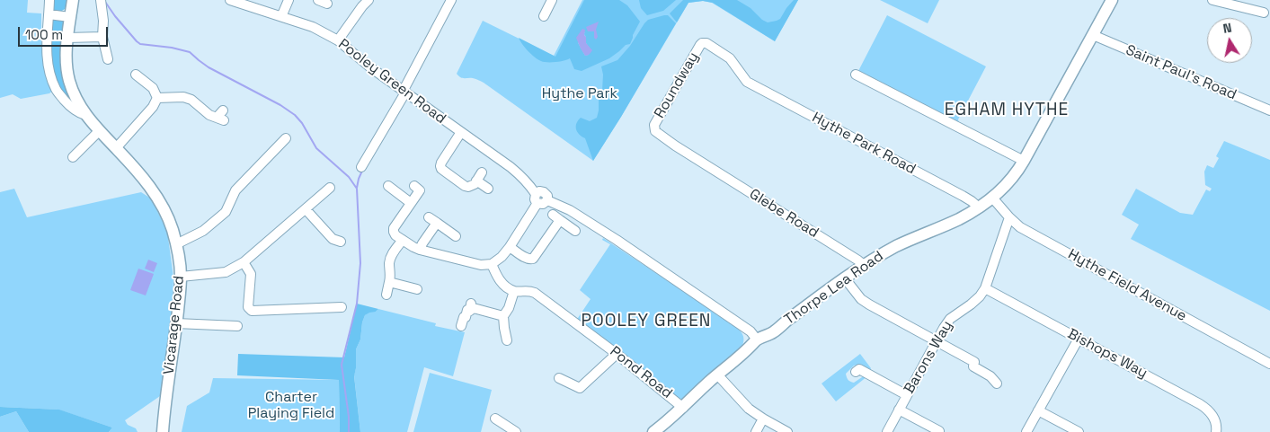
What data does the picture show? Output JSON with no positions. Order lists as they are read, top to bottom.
{
  "streets": {
    "main road": ["Thorpe Lea Road", "Vicarage Road"],
    "street": [
      "Saint Paul's Road",
      "Pooley Green Road",
      "Roundway",
      "Hythe Park Road",
      "Glebe Road",
      "Hythe Field Avenue",
      "Bishops Way",
      "Barons Way",
      "Pond Road"
    ]
  },
  "crossings": [
    ["Saint Paul's Road", "Thorpe Lea Road"],
    ["Pooley Green Road", "Thorpe Lea Road"],
    ["Roundway", "Hythe Park Road"],
    ["Roundway", "Glebe Road"],
    ["Hythe Park Road", "Thorpe Lea Road"],
    ["Glebe Road", "Thorpe Lea Road"],
    ["Hythe Field Avenue", "Thorpe Lea Road"],
    ["Hythe Field Avenue", "Barons Way"],
    ["Thorpe Lea Road", "Pond Road"],
    ["Bishops Way", "Barons Way"]
  ],
  "districts": ["EGHAM HYTHE", "POOLEY GREEN"],
  "parks": ["Hythe Park", "Charter Playing Field"],
  "scale_bar": "100 m",
  "north": "top"
}
